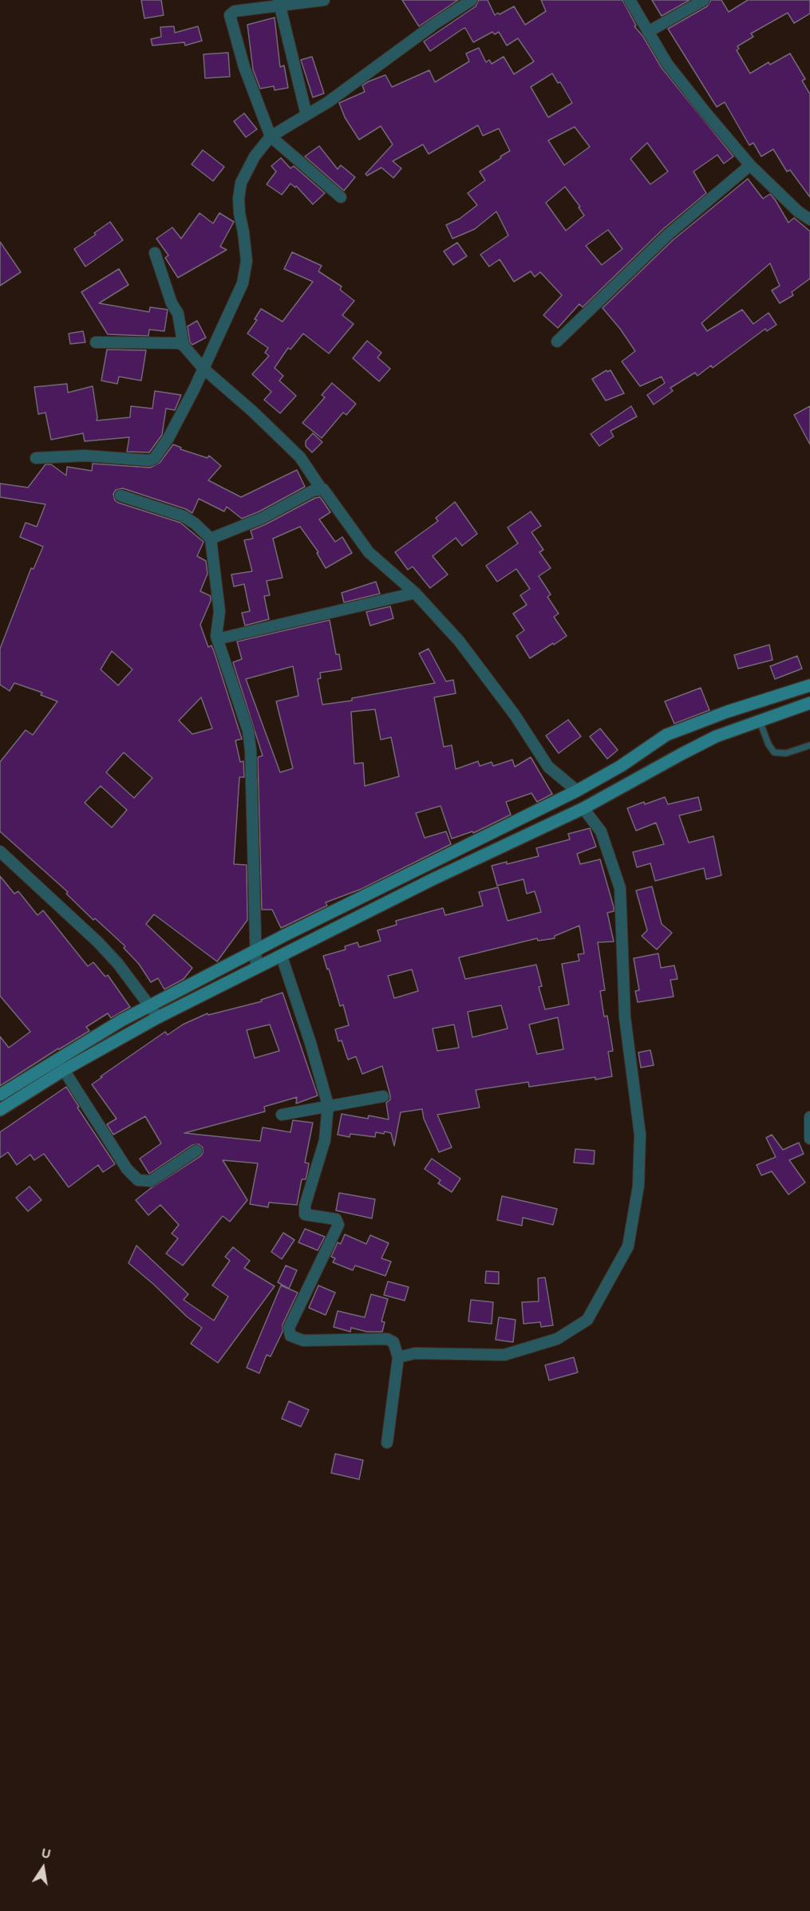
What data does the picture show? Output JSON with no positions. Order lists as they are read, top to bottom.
{
  "north": "top"
}
